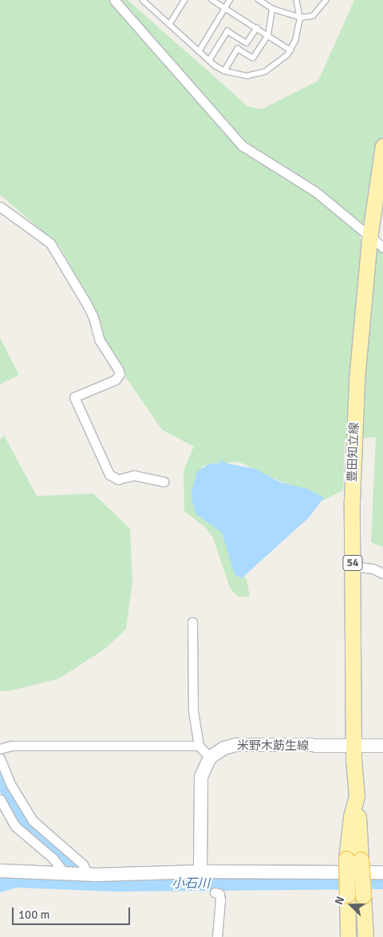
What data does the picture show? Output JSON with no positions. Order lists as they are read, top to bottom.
{
  "streets": {
    "main road": ["豊田知立線", "54", "米野木莇生線"]
  },
  "crossings": [
    ["豊田知立線", "54"],
    ["豊田知立線", "米野木莇生線"]
  ],
  "water": ["小石川"],
  "scale_bar": "100 m",
  "north": "left"
}
